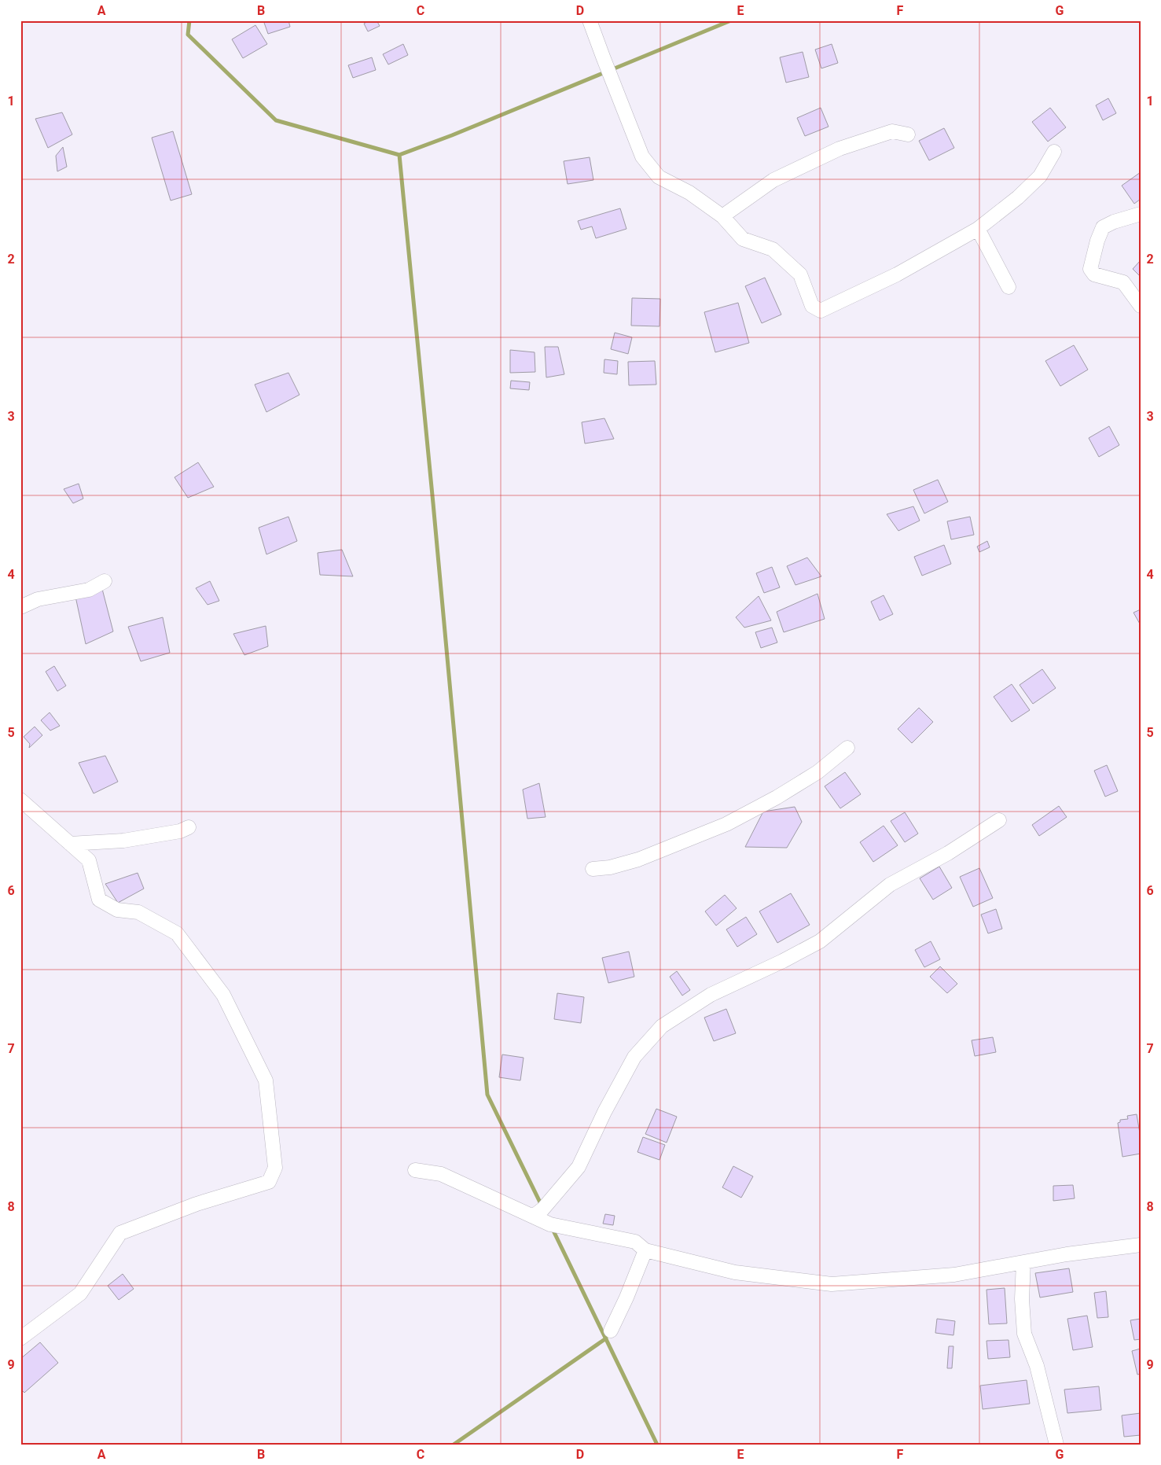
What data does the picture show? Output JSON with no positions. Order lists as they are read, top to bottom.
{
  "grid": {
    "columns": [
      "A",
      "B",
      "C",
      "D",
      "E",
      "F",
      "G"
    ],
    "rows": [
      "1",
      "2",
      "3",
      "4",
      "5",
      "6",
      "7",
      "8",
      "9"
    ]
  }
}
